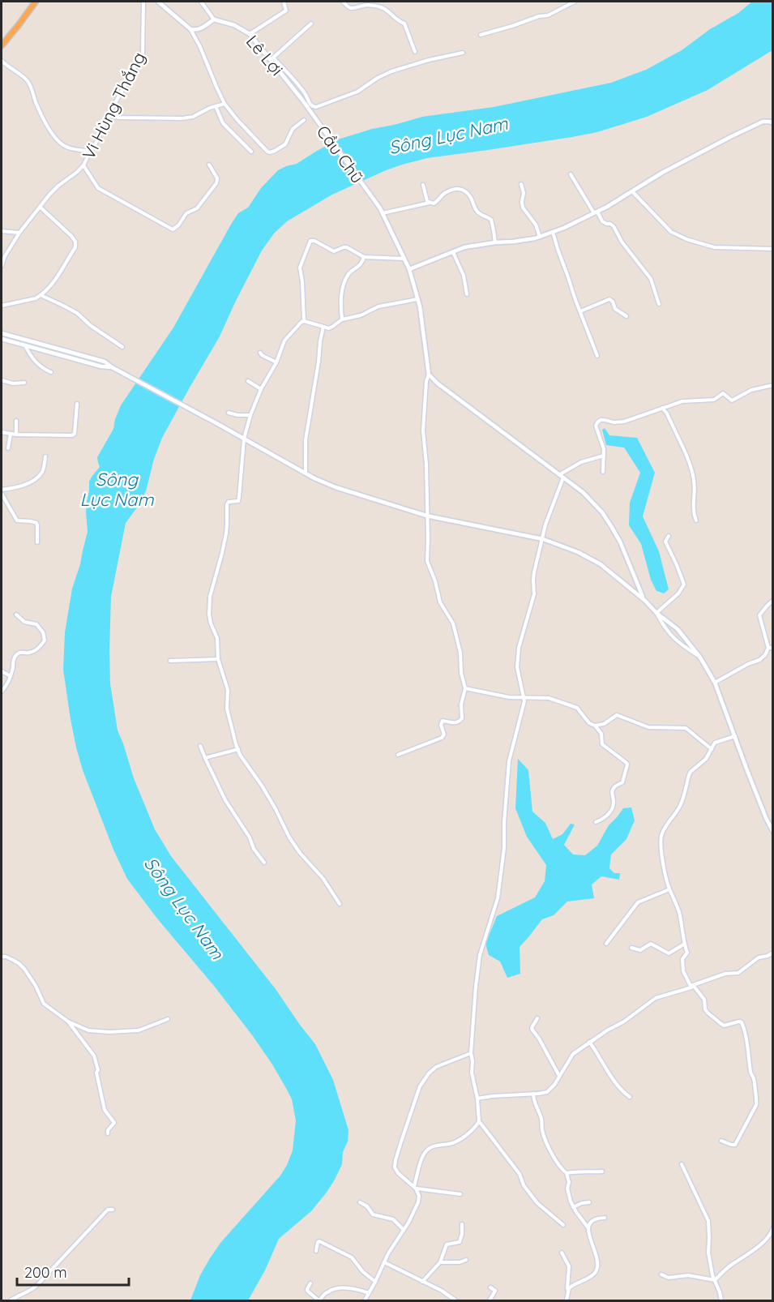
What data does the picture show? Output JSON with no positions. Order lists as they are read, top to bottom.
{
  "streets": {
    "street": ["Lê Lợi", "Vi Hùng Thắng", "Cầu Chũ"]
  },
  "crossings": [
    ["Lê Lợi", "Cầu Chũ"]
  ],
  "water": ["Sông Lục Nam"],
  "scale_bar": "200 m"
}
